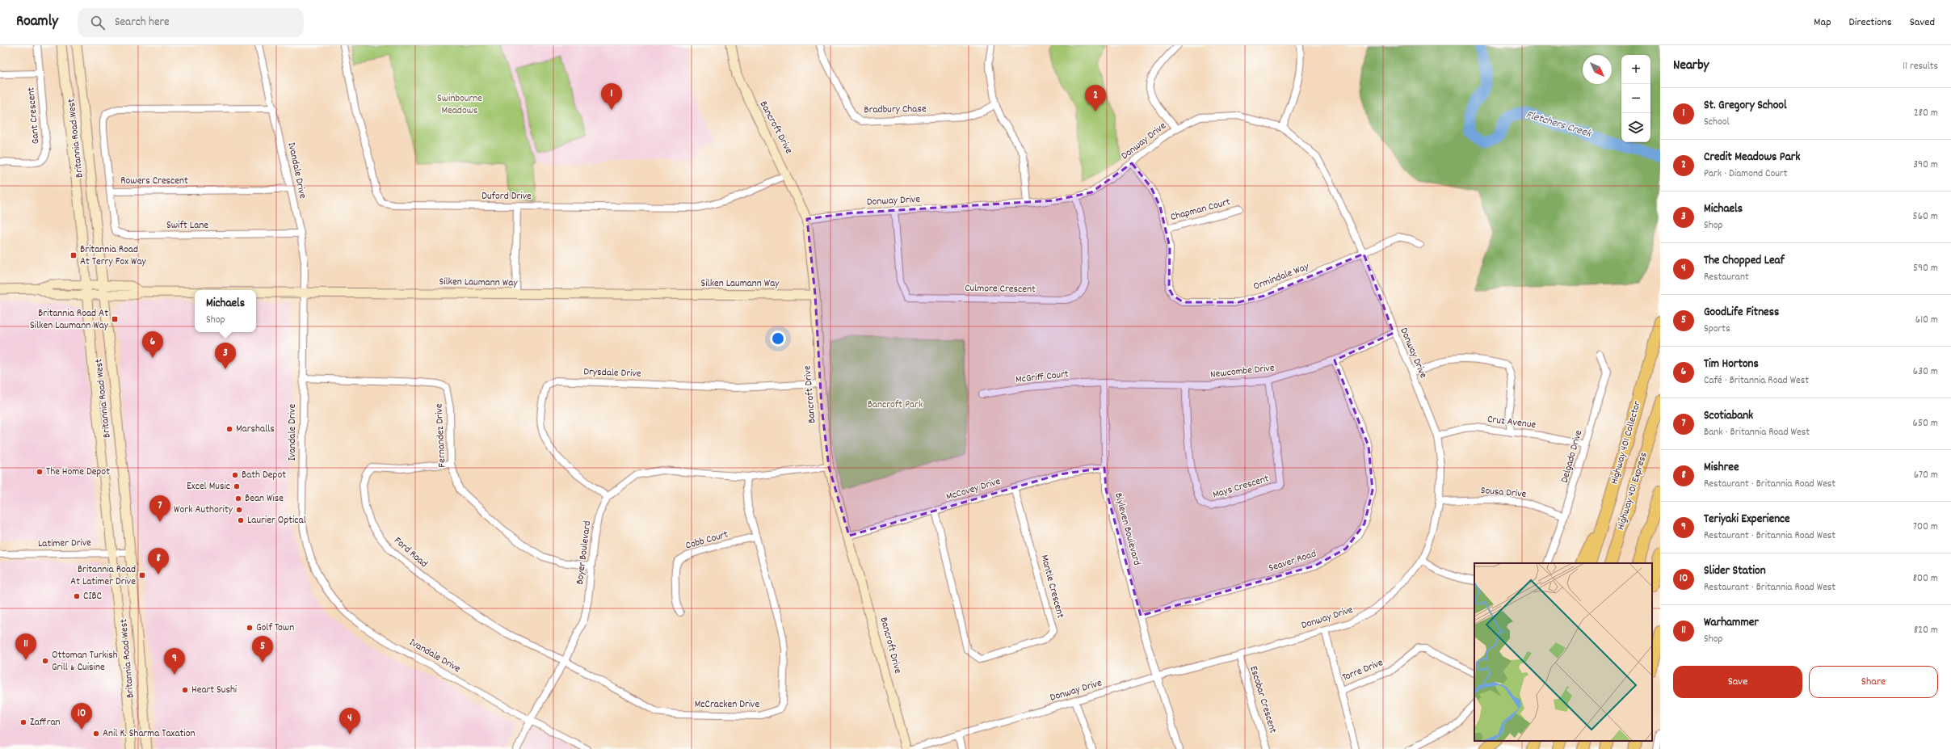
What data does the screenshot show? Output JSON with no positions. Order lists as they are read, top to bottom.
{
  "streets": {
    "highway": ["Highway 401 Collector", "Highway 401 Express"],
    "street": [
      "Bradbury Chase",
      "Gant Crescent",
      "Bancroft Drive",
      "Britannia Road West",
      "Donway Drive",
      "Ivandale Drive",
      "Rowers Crescent",
      "Duford Drive",
      "Chapman Court",
      "Swift Lane",
      "Ormindale Way",
      "Silken Laumann Way",
      "Culmore Crescent",
      "Newcombe Drive",
      "Drysdale Drive",
      "McGriff Court",
      "Cruz Avenue",
      "Fernandez Drive",
      "Delgado Drive",
      "Mays Crescent",
      "McCovey Drive",
      "Sousa Drive",
      "Blyleven Boulevard",
      "Cobb Court",
      "Latimer Drive",
      "Ford Road",
      "Boyer Boulevard",
      "Seaver Road",
      "Mantle Crescent",
      "Torre Drive",
      "Escobar Crescent",
      "McCracken Drive"
    ]
  },
  "crossings": [
    ["Bancroft Drive", "Donway Drive"],
    ["Bancroft Drive", "Duford Drive"],
    ["Bancroft Drive", "Silken Laumann Way"],
    ["Bancroft Drive", "Drysdale Drive"],
    ["Bancroft Drive", "McCovey Drive"],
    ["Bancroft Drive", "Boyer Boulevard"],
    ["Britannia Road West", "Silken Laumann Way"],
    ["Britannia Road West", "Latimer Drive"],
    ["Donway Drive", "Ormindale Way"],
    ["Donway Drive", "Culmore Crescent"],
    ["Donway Drive", "Newcombe Drive"],
    ["Donway Drive", "Cruz Avenue"],
    ["Donway Drive", "Sousa Drive"],
    ["Donway Drive", "Blyleven Boulevard"],
    ["Donway Drive", "Escobar Crescent"],
    ["Ivandale Drive", "Rowers Crescent"],
    ["Ivandale Drive", "Swift Lane"],
    ["Ivandale Drive", "Silken Laumann Way"],
    ["Ivandale Drive", "Fernandez Drive"],
    ["Ivandale Drive", "Boyer Boulevard"],
    ["Rowers Crescent", "Swift Lane"],
    ["Chapman Court", "Ormindale Way"],
    ["Newcombe Drive", "McGriff Court"],
    ["Newcombe Drive", "Mays Crescent"],
    ["Newcombe Drive", "Blyleven Boulevard"],
    ["Newcombe Drive", "Seaver Road"],
    ["Drysdale Drive", "Boyer Boulevard"],
    ["McGriff Court", "Blyleven Boulevard"],
    ["Cruz Avenue", "Delgado Drive"],
    ["Fernandez Drive", "Ford Road"],
    ["Fernandez Drive", "Boyer Boulevard"],
    ["Delgado Drive", "Sousa Drive"],
    ["McCovey Drive", "Blyleven Boulevard"],
    ["McCovey Drive", "Mantle Crescent"],
    ["Blyleven Boulevard", "Seaver Road"],
    ["Cobb Court", "McCracken Drive"],
    ["Ford Road", "Boyer Boulevard"],
    ["Ford Road", "McCracken Drive"],
    ["Boyer Boulevard", "McCracken Drive"]
  ],
  "water": ["Fletchers Creek"],
  "parks": ["Swinbourne Meadows", "Bancroft Park"],
  "places": {
    "transit": ["Britannia Road At Terry Fox Way", "Britannia Road At Silken Laumann Way", "Britannia Road At Latimer Drive"],
    "other": [
      "Marshalls",
      "The Home Depot",
      "Bath Depot",
      "Excel Music",
      "Bean Wise",
      "Work Authority",
      "Laurier Optical",
      "CIBC",
      "Golf Town",
      "Ottoman Turkish Grill & Cuisine",
      "Heart Sushi",
      "Zaffran",
      "Anil K. Sharma Taxation"
    ]
  },
  "north": "bottom right",
  "page": {
    "header": "Roamly",
    "search": "Search here",
    "nav": ["Map", "Directions", "Saved"],
    "heading": ["Nearby", "11 results"],
    "map_buttons": ["+", "−"],
    "pins": [
      "1",
      "2",
      "6",
      "3",
      "7",
      "8",
      "11",
      "5",
      "9",
      "10",
      "4"
    ],
    "list": [
      {
        "mark": "1",
        "name": "St. Gregory School",
        "note": "School",
        "value": "280 m"
      },
      {
        "mark": "2",
        "name": "Credit Meadows Park",
        "note": "Park · Diamond Court",
        "value": "390 m"
      },
      {
        "mark": "3",
        "name": "Michaels",
        "note": "Shop",
        "value": "560 m"
      },
      {
        "mark": "4",
        "name": "The Chopped Leaf",
        "note": "Restaurant",
        "value": "590 m"
      },
      {
        "mark": "5",
        "name": "GoodLife Fitness",
        "note": "Sports",
        "value": "610 m"
      },
      {
        "mark": "6",
        "name": "Tim Hortons",
        "note": "Café · Britannia Road West",
        "value": "630 m"
      },
      {
        "mark": "7",
        "name": "Scotiabank",
        "note": "Bank · Britannia Road West",
        "value": "650 m"
      },
      {
        "mark": "8",
        "name": "Mishree",
        "note": "Restaurant · Britannia Road West",
        "value": "670 m"
      },
      {
        "mark": "9",
        "name": "Teriyaki Experience",
        "note": "Restaurant · Britannia Road West",
        "value": "700 m"
      },
      {
        "mark": "10",
        "name": "Slider Station",
        "note": "Restaurant · Britannia Road West",
        "value": "800 m"
      },
      {
        "mark": "11",
        "name": "Warhammer",
        "note": "Shop",
        "value": "820 m"
      }
    ],
    "popup": ["Michaels", "Shop"],
    "buttons": ["Save", "Share"]
  }
}
